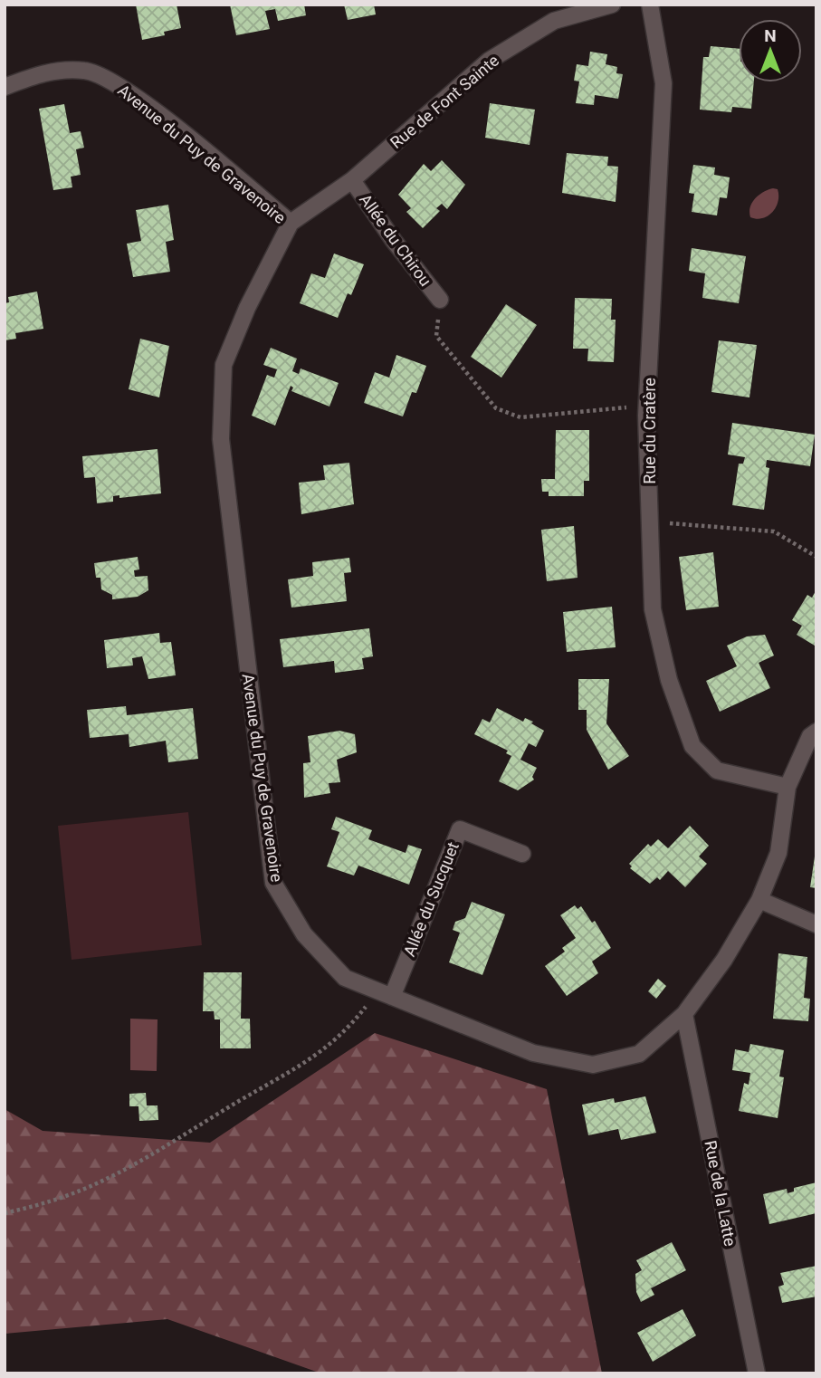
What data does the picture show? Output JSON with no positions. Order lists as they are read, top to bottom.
{
  "streets": {
    "street": [
      "Rue de Font Sainte",
      "Avenue du Puy de Gravenoire",
      "Allée du Chirou",
      "Rue du Cratère",
      "Allée du Sucquet",
      "Rue de la Latte"
    ]
  },
  "crossings": [
    ["Rue de Font Sainte", "Avenue du Puy de Gravenoire"],
    ["Rue de Font Sainte", "Allée du Chirou"],
    ["Avenue du Puy de Gravenoire", "Rue du Cratère"],
    ["Avenue du Puy de Gravenoire", "Allée du Sucquet"],
    ["Avenue du Puy de Gravenoire", "Rue de la Latte"]
  ],
  "north": "top"
}
